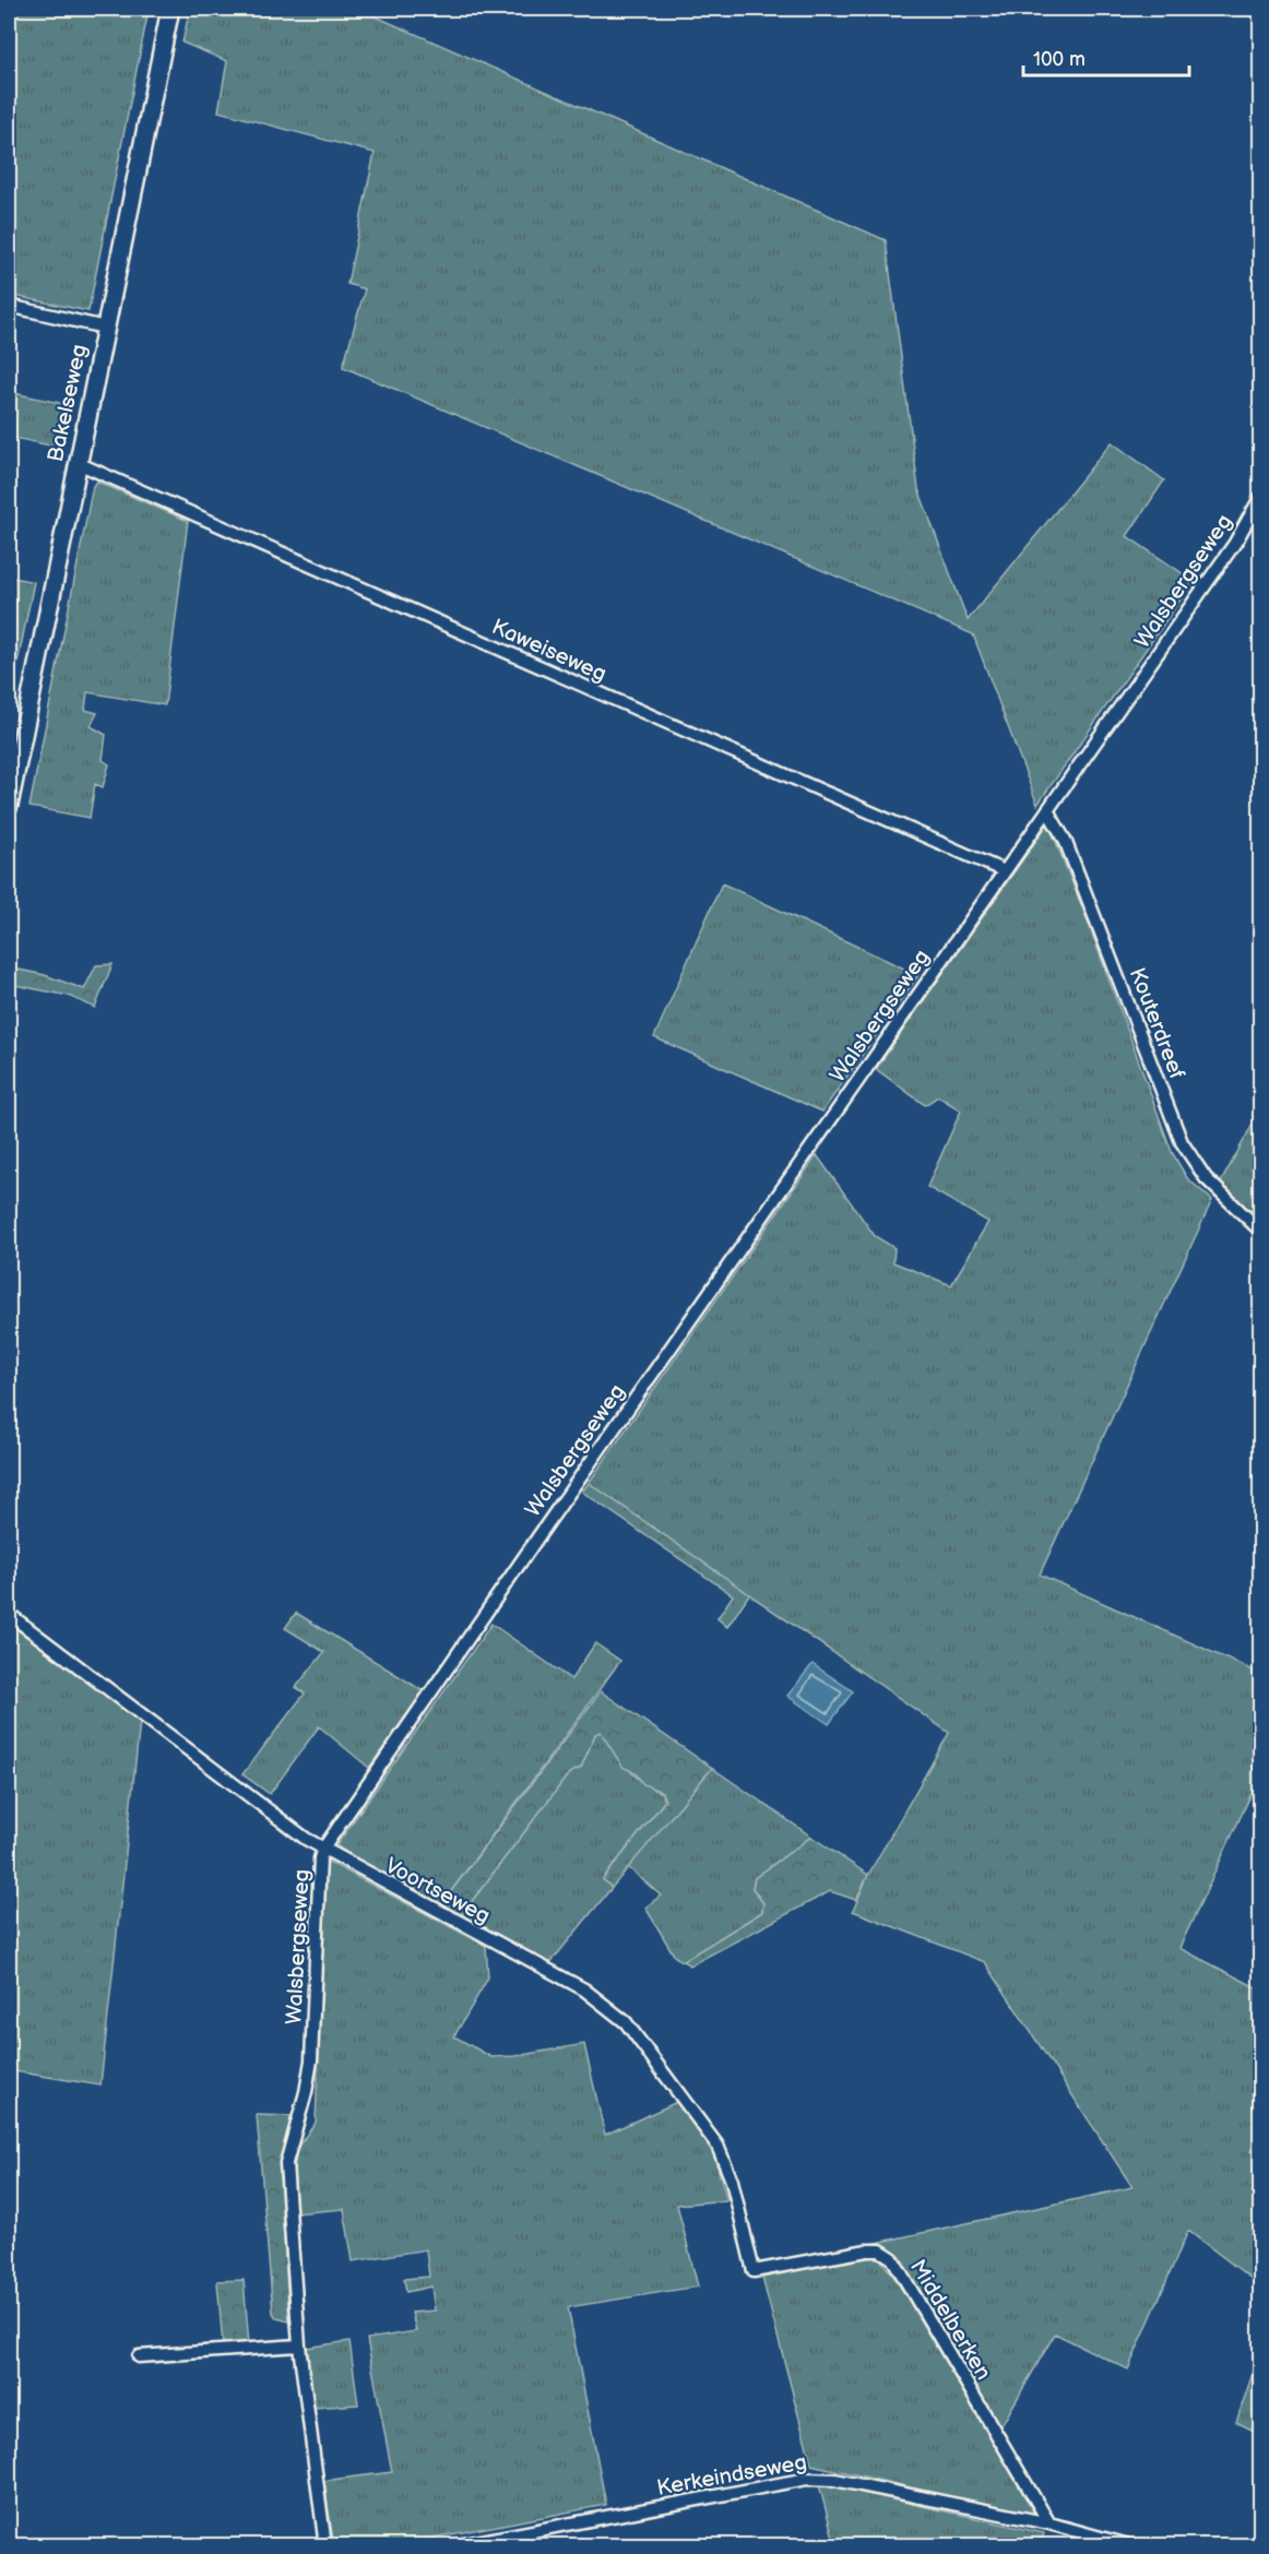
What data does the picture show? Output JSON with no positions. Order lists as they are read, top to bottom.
{
  "streets": {
    "main road": ["Bakelseweg"],
    "street": [
      "Walsbergseweg",
      "Kaweiseweg",
      "Kouterdreef",
      "Voortseweg",
      "Middelberken",
      "Kerkeindseweg"
    ]
  },
  "crossings": [
    ["Bakelseweg", "Kaweiseweg"],
    ["Walsbergseweg", "Kaweiseweg"],
    ["Walsbergseweg", "Kouterdreef"],
    ["Walsbergseweg", "Voortseweg"],
    ["Voortseweg", "Middelberken"],
    ["Middelberken", "Kerkeindseweg"]
  ],
  "scale_bar": "100 m"
}
